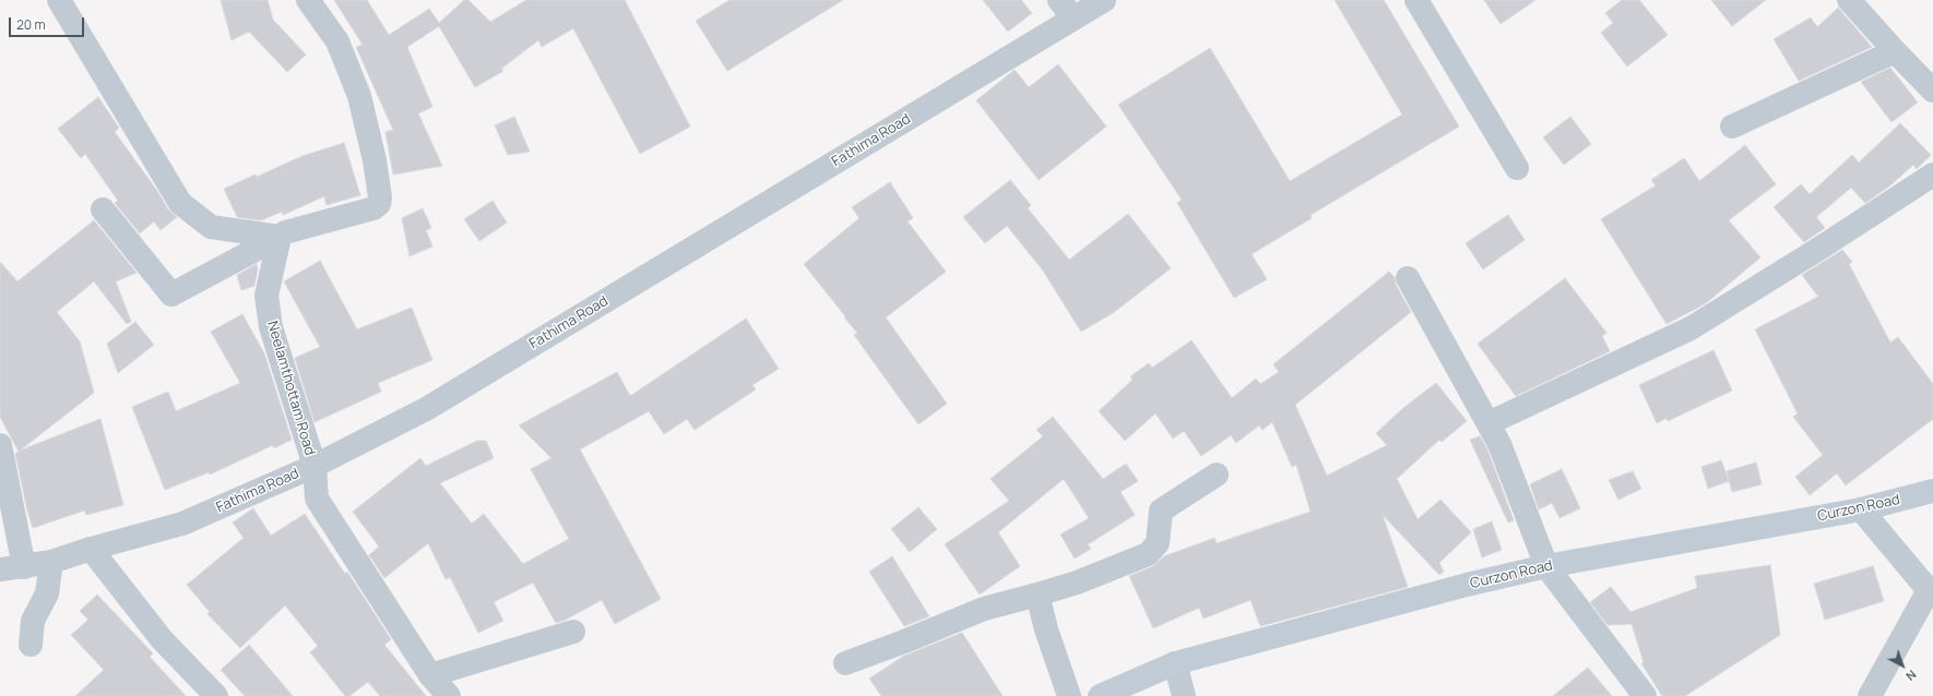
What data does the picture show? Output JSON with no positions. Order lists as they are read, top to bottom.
{
  "streets": {
    "main road": ["Curzon Road"],
    "street": ["Fathima Road", "Neelamthottam Road"]
  },
  "crossings": [
    ["Fathima Road", "Neelamthottam Road"]
  ],
  "scale_bar": "20 m",
  "north": "bottom right"
}
